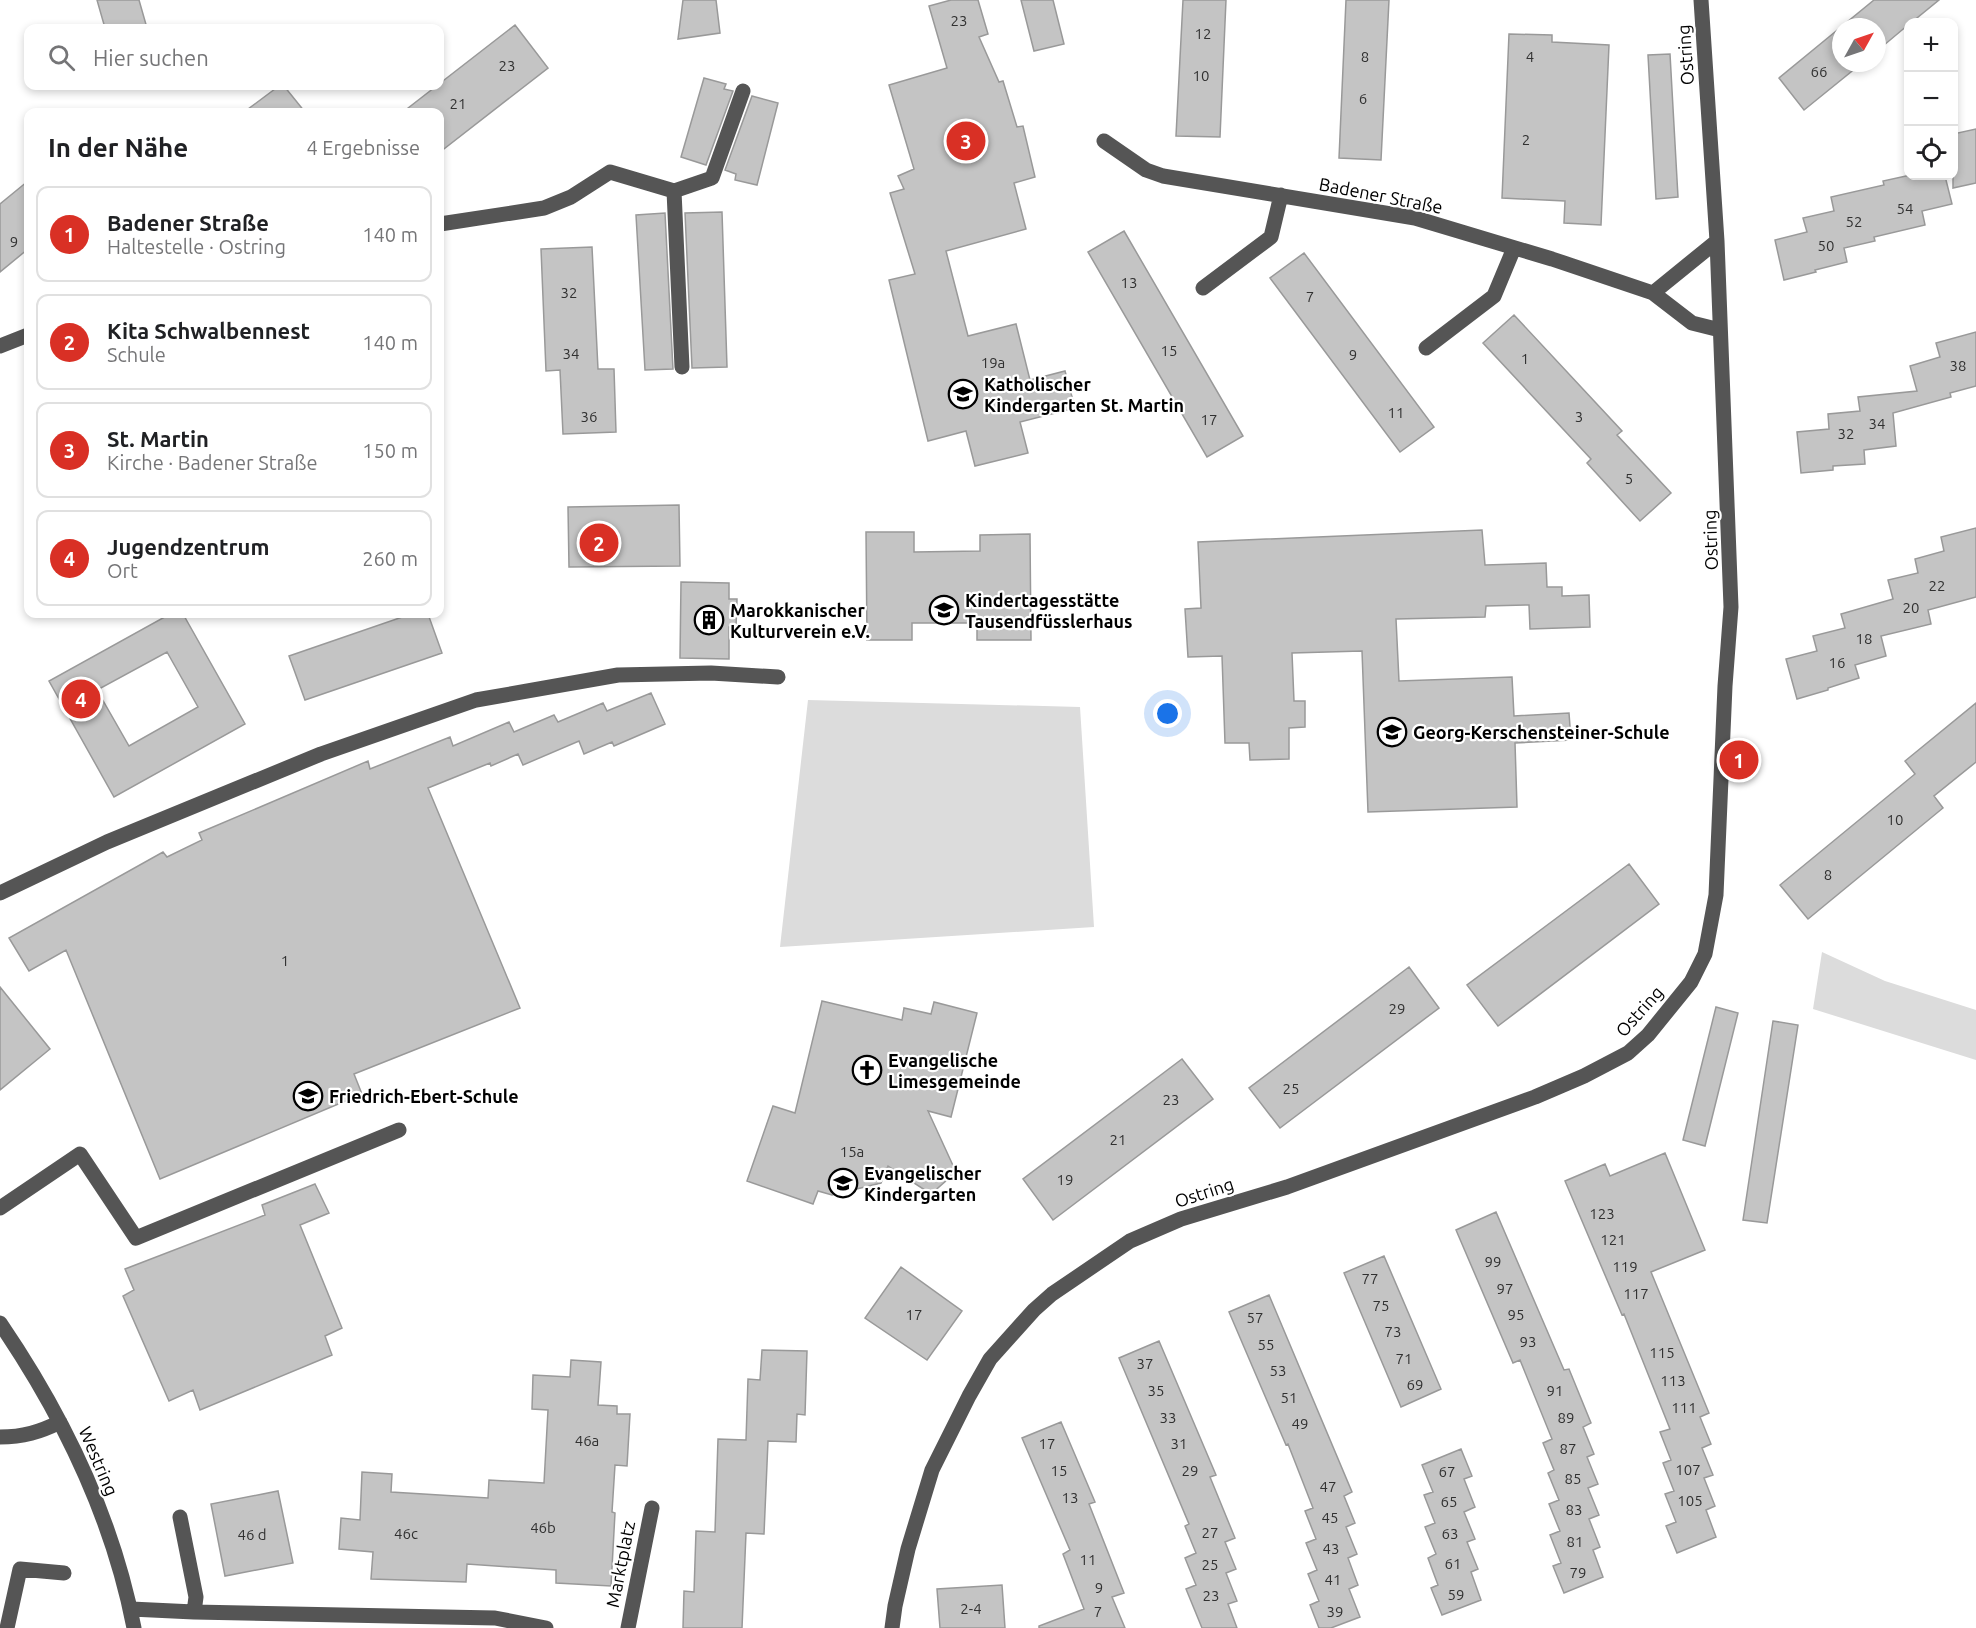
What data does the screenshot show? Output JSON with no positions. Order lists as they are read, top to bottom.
{
  "streets": {
    "street": [
      "Ostring",
      "Badener Straße",
      "Westring",
      "Marktplatz"
    ]
  },
  "crossings": [
    ["Ostring", "Badener Straße"]
  ],
  "places": {
    "school or university": [
      "Katholischer Kindergarten St. Martin",
      "Kindertagesstätte Tausendfüsslerhaus",
      "Georg-Kerschensteiner-Schule",
      "Friedrich-Ebert-Schule",
      "Evangelischer Kindergarten"
    ],
    "building": ["Marokkanischer Kulturverein e.V."],
    "church": ["Evangelische Limesgemeinde"]
  },
  "house_numbers": [
    "23",
    "12",
    "8",
    "4",
    "23",
    "66",
    "10",
    "6",
    "21",
    "2",
    "54",
    "52",
    "9",
    "50",
    "13",
    "32",
    "7",
    "15",
    "34",
    "9",
    "1",
    "19a",
    "38",
    "11",
    "36",
    "3",
    "17",
    "34",
    "32",
    "5",
    "22",
    "20",
    "18",
    "16",
    "10",
    "8",
    "1",
    "29",
    "25",
    "23",
    "21",
    "15a",
    "19",
    "123",
    "121",
    "99",
    "119",
    "77",
    "97",
    "117",
    "75",
    "17",
    "95",
    "57",
    "73",
    "93",
    "55",
    "115",
    "71",
    "37",
    "53",
    "113",
    "69",
    "35",
    "91",
    "51",
    "111",
    "33",
    "89",
    "49",
    "46a",
    "17",
    "31",
    "87",
    "107",
    "15",
    "29",
    "67",
    "85",
    "47",
    "13",
    "105",
    "65",
    "83",
    "45",
    "46b",
    "27",
    "46c",
    "63",
    "46 d",
    "81",
    "43",
    "11",
    "61",
    "25",
    "79",
    "41",
    "9",
    "59",
    "23",
    "2-4",
    "7",
    "39"
  ],
  "north": "top right",
  "page": {
    "map_buttons": ["+", "−"],
    "search": "Hier suchen",
    "heading": ["In der Nähe", "4 Ergebnisse"],
    "pins": [
      "3",
      "2",
      "4",
      "1"
    ],
    "list": [
      {
        "mark": "1",
        "name": "Badener Straße",
        "note": "Haltestelle · Ostring",
        "value": "140 m"
      },
      {
        "mark": "2",
        "name": "Kita Schwalbennest",
        "note": "Schule",
        "value": "140 m"
      },
      {
        "mark": "3",
        "name": "St. Martin",
        "note": "Kirche · Badener Straße",
        "value": "150 m"
      },
      {
        "mark": "4",
        "name": "Jugendzentrum",
        "note": "Ort",
        "value": "260 m"
      }
    ]
  }
}
